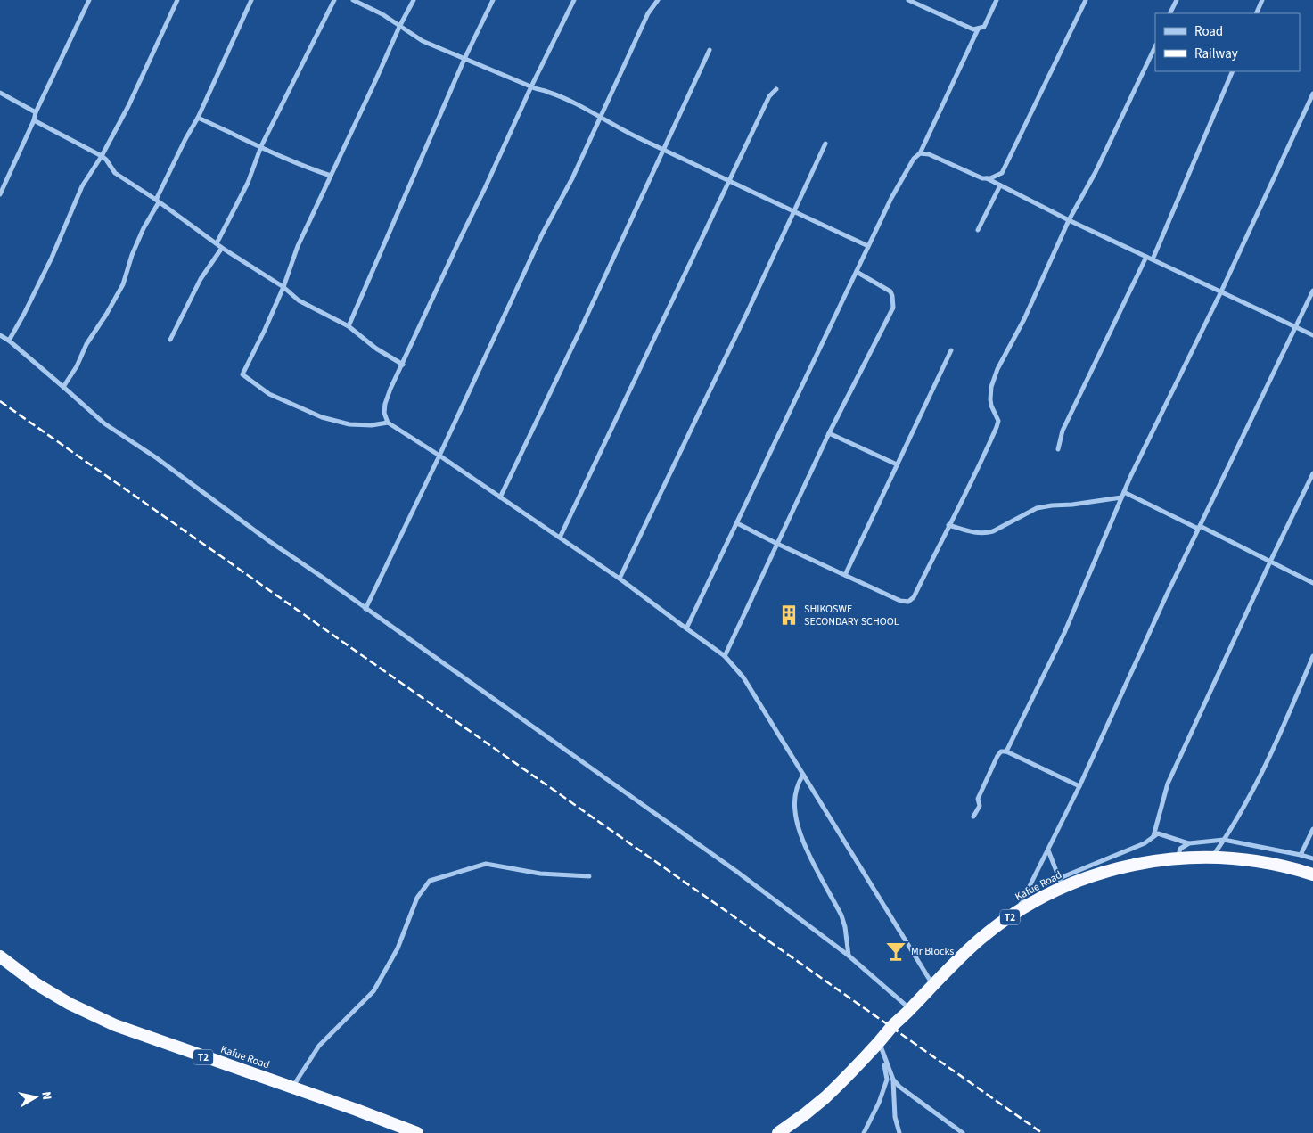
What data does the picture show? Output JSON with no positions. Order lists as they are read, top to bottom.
{
  "streets": {
    "highway": ["Kafue Road", "T2"]
  },
  "places": {
    "building": ["SHIKOSWE SECONDARY SCHOOL"],
    "bar": ["Mr Blocks"]
  },
  "legend": ["Road", "Railway"],
  "north": "right"
}
